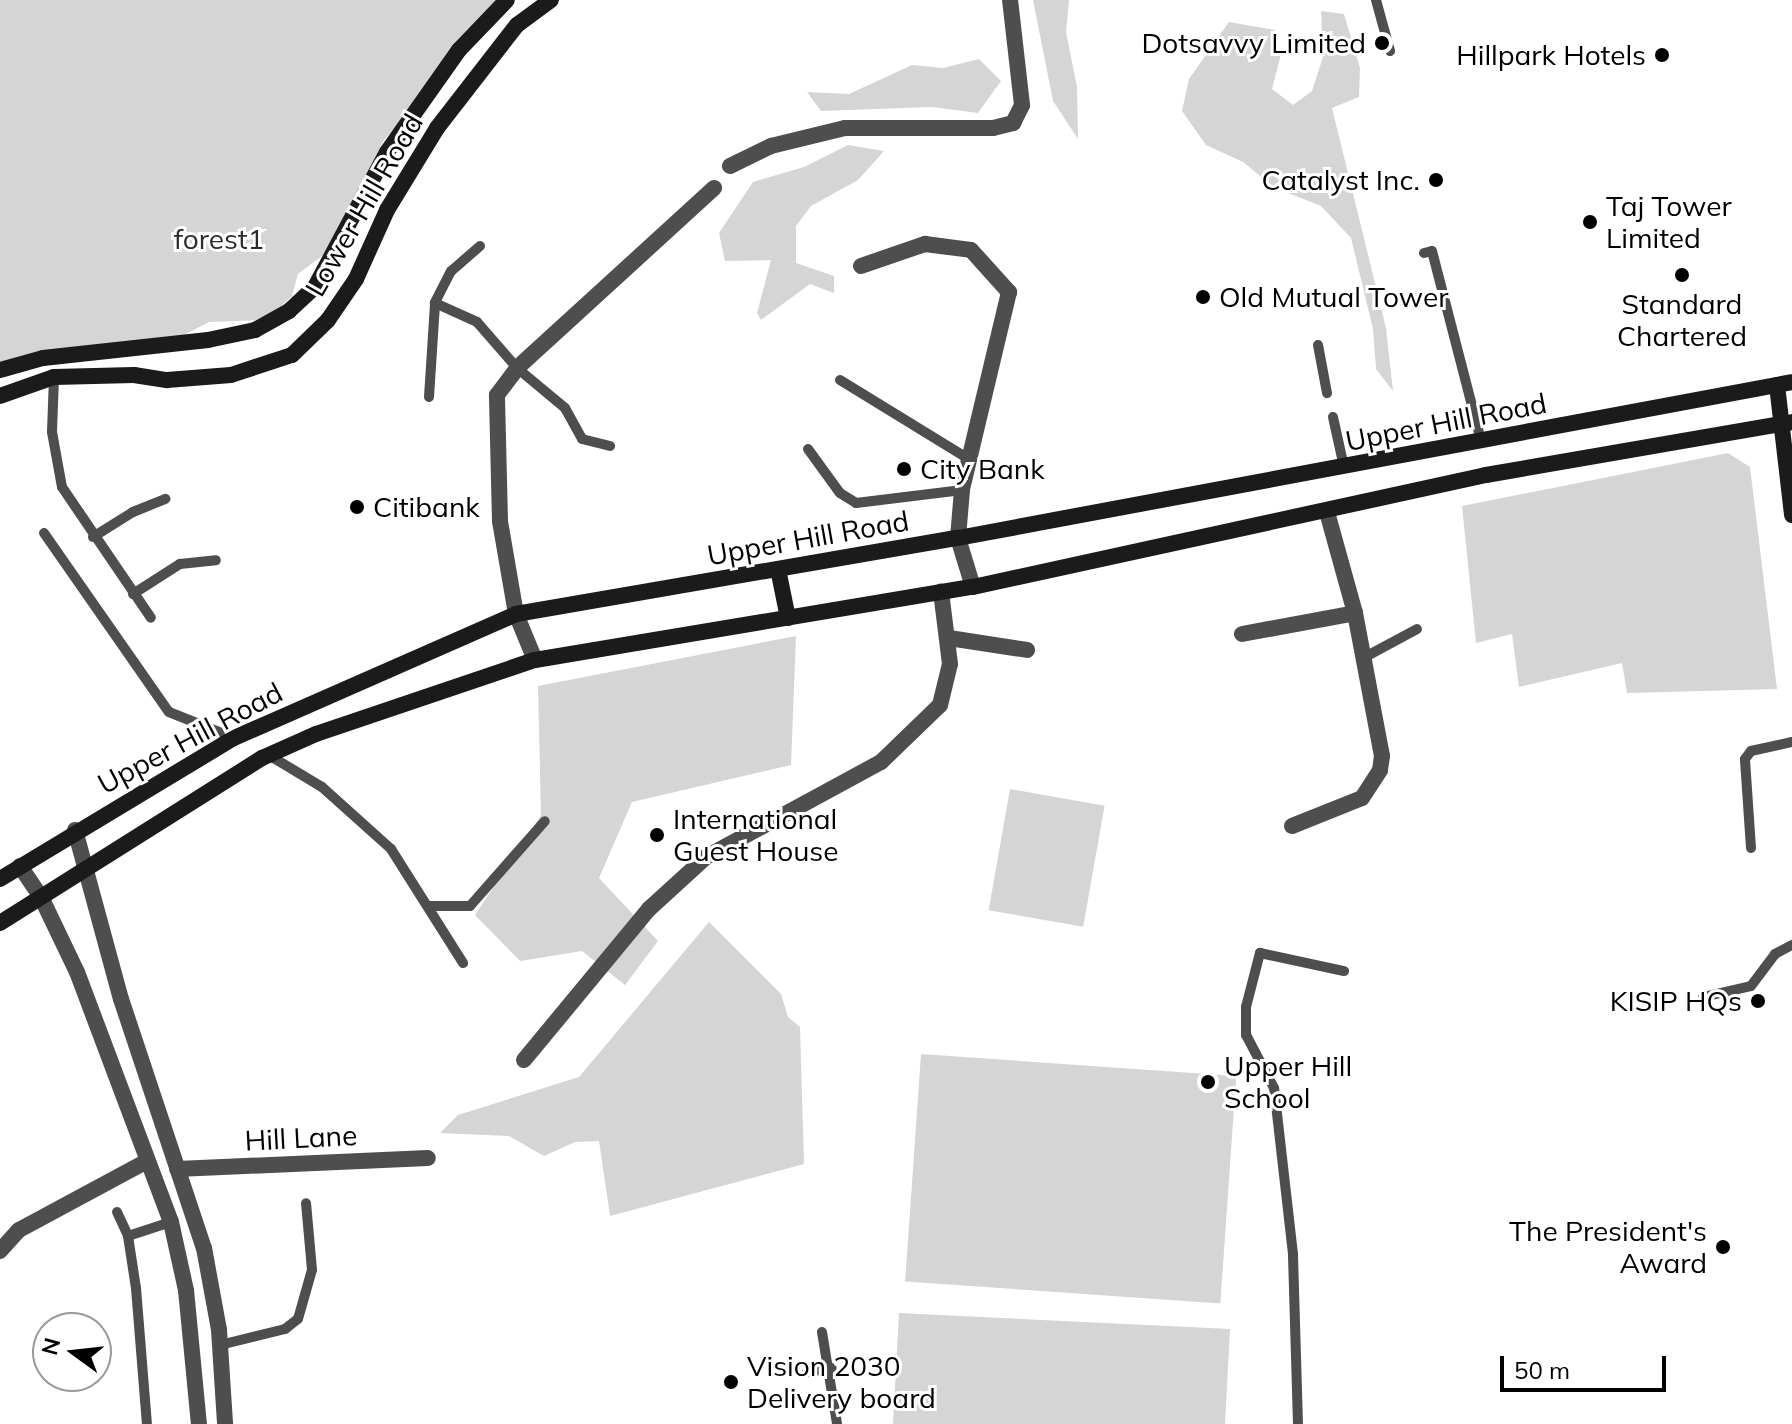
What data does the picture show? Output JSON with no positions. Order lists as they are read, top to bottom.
{
  "streets": {
    "street": ["Lower Hill Road", "Upper Hill Road", "Hill Lane"]
  },
  "parks": ["forest1"],
  "places": [
    "Dotsavvy Limited",
    "Hillpark Hotels",
    "Catalyst Inc.",
    "Taj Tower Limited",
    "Standard Chartered",
    "Old Mutual Tower",
    "City Bank",
    "Citibank",
    "International Guest House",
    "KISIP HQs",
    "Upper Hill School",
    "The President's Award",
    "Vision 2030 Delivery board"
  ],
  "scale_bar": "50 m",
  "north": "left"
}
